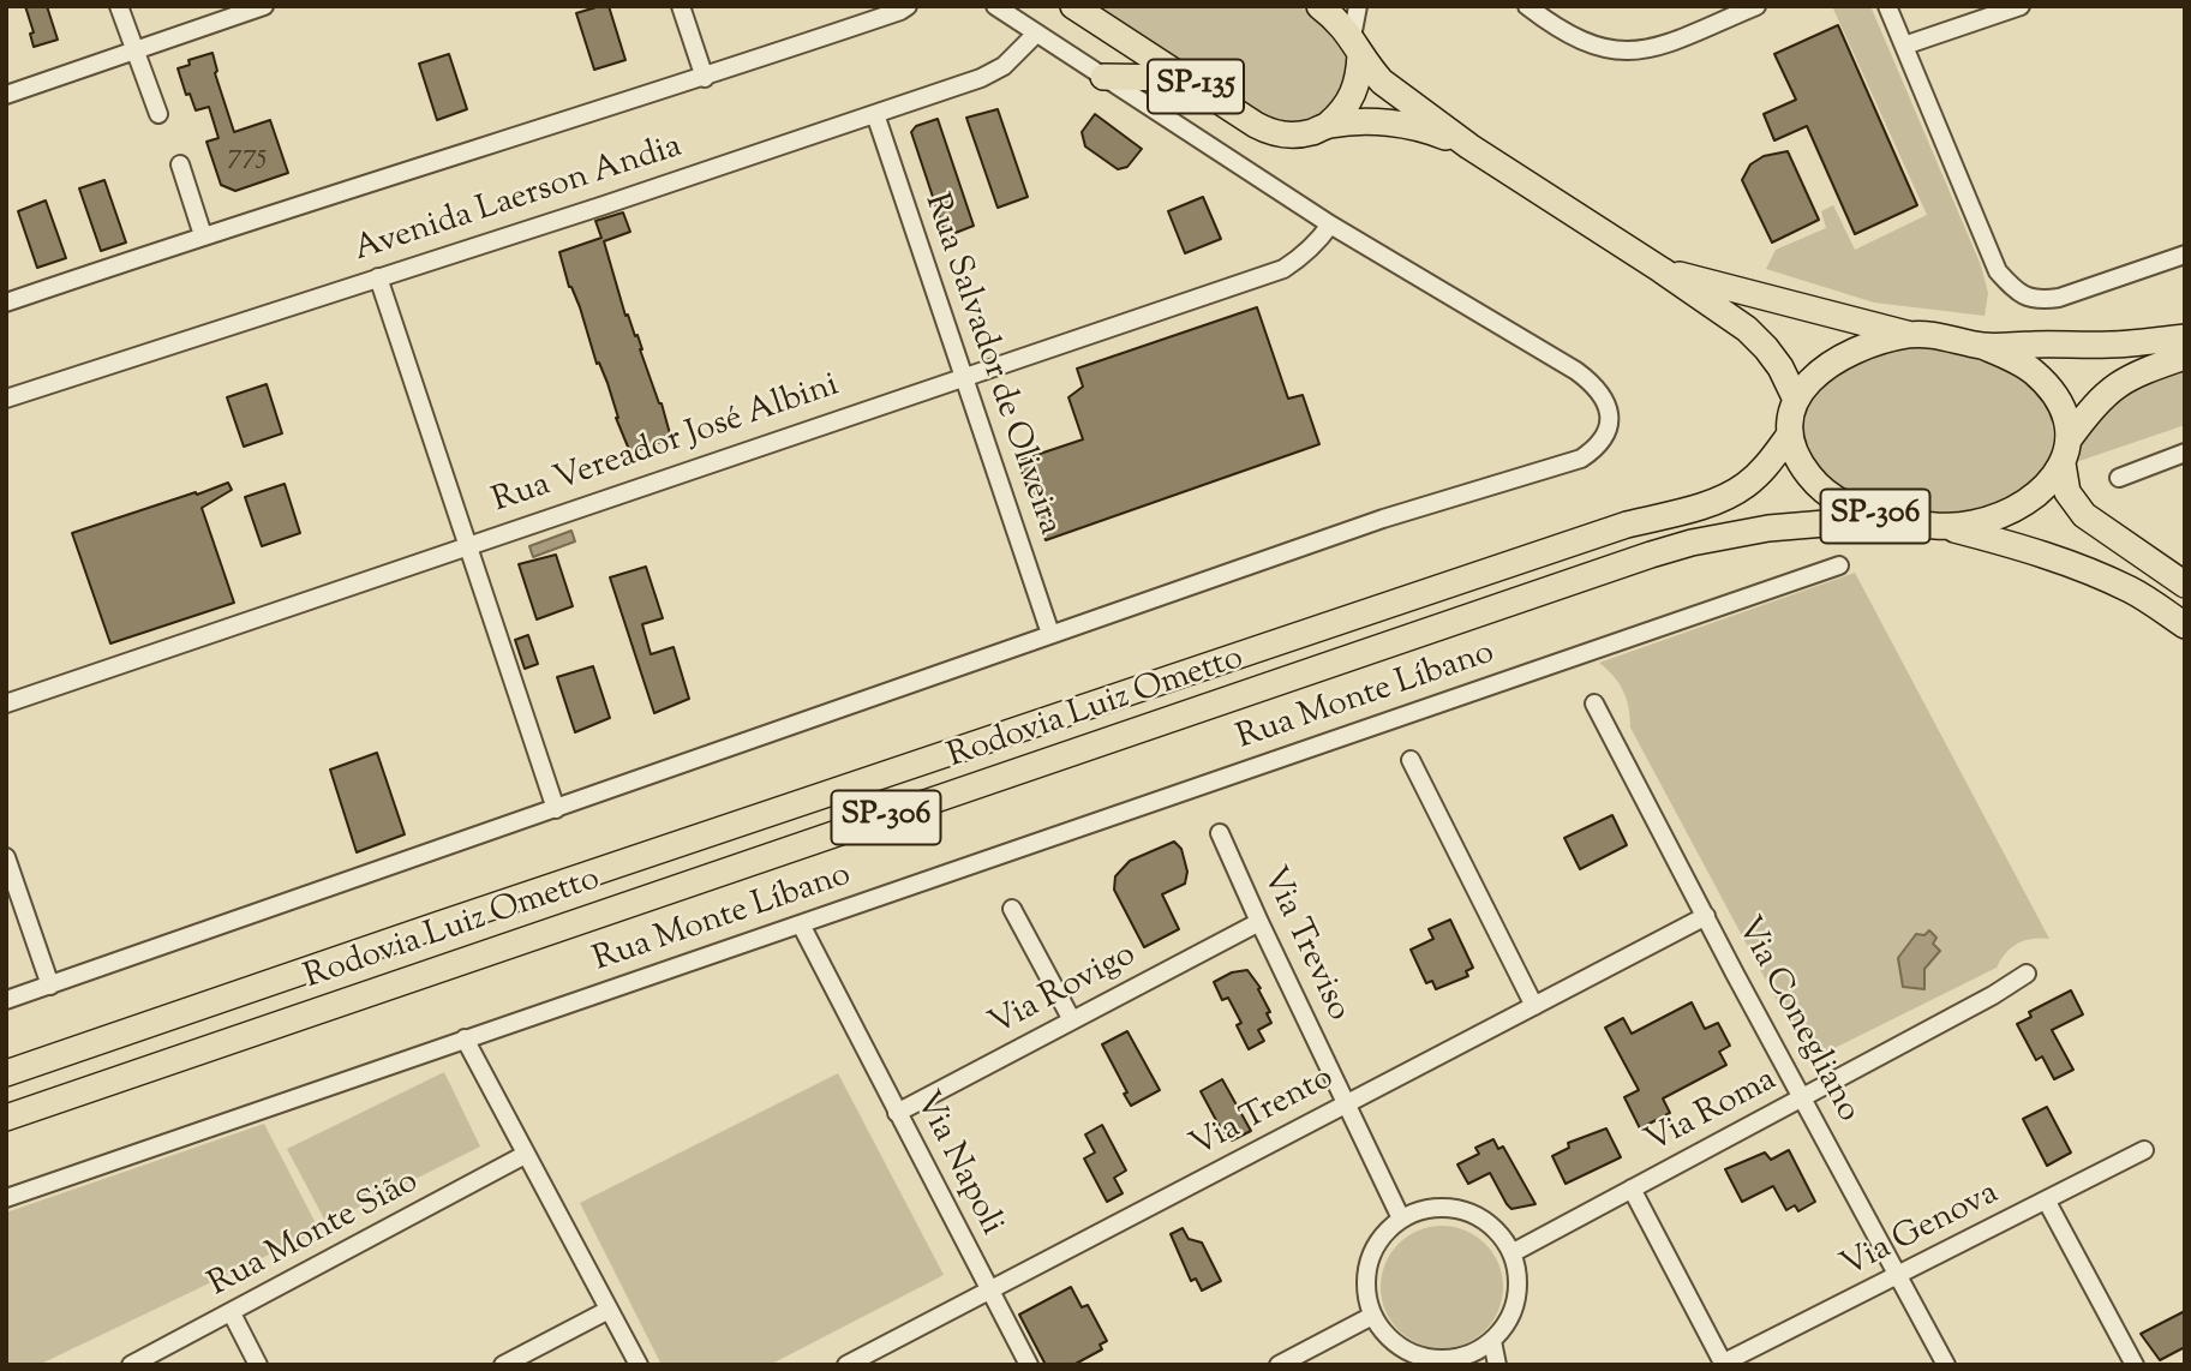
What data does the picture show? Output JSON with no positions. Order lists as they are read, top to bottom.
{
  "streets": {
    "main road": ["SP-135", "SP-306", "Rodovia Luiz Ometto"],
    "street": [
      "Avenida Laerson Andia",
      "Rua Salvador de Oliveira",
      "Rua Vereador José Albini",
      "Rua Monte Líbano",
      "Via Treviso",
      "Via Rovigo",
      "Via Conegliano",
      "Via Roma",
      "Via Trento",
      "Via Napoli",
      "Via Genova",
      "Rua Monte Sião"
    ]
  },
  "crossings": [
    ["SP-135", "SP-306"],
    ["SP-135", "Rodovia Luiz Ometto"],
    ["Avenida Laerson Andia", "Rua Salvador de Oliveira"],
    ["Rua Salvador de Oliveira", "Rua Vereador José Albini"],
    ["SP-306", "Rodovia Luiz Ometto"],
    ["Rua Monte Líbano", "Via Napoli"],
    ["Via Treviso", "Via Rovigo"],
    ["Via Treviso", "Via Roma"],
    ["Via Treviso", "Via Trento"],
    ["Via Rovigo", "Via Napoli"],
    ["Via Conegliano", "Via Roma"],
    ["Via Conegliano", "Via Trento"],
    ["Via Conegliano", "Via Genova"],
    ["Via Trento", "Via Napoli"]
  ],
  "house_numbers": ["775"]
}
